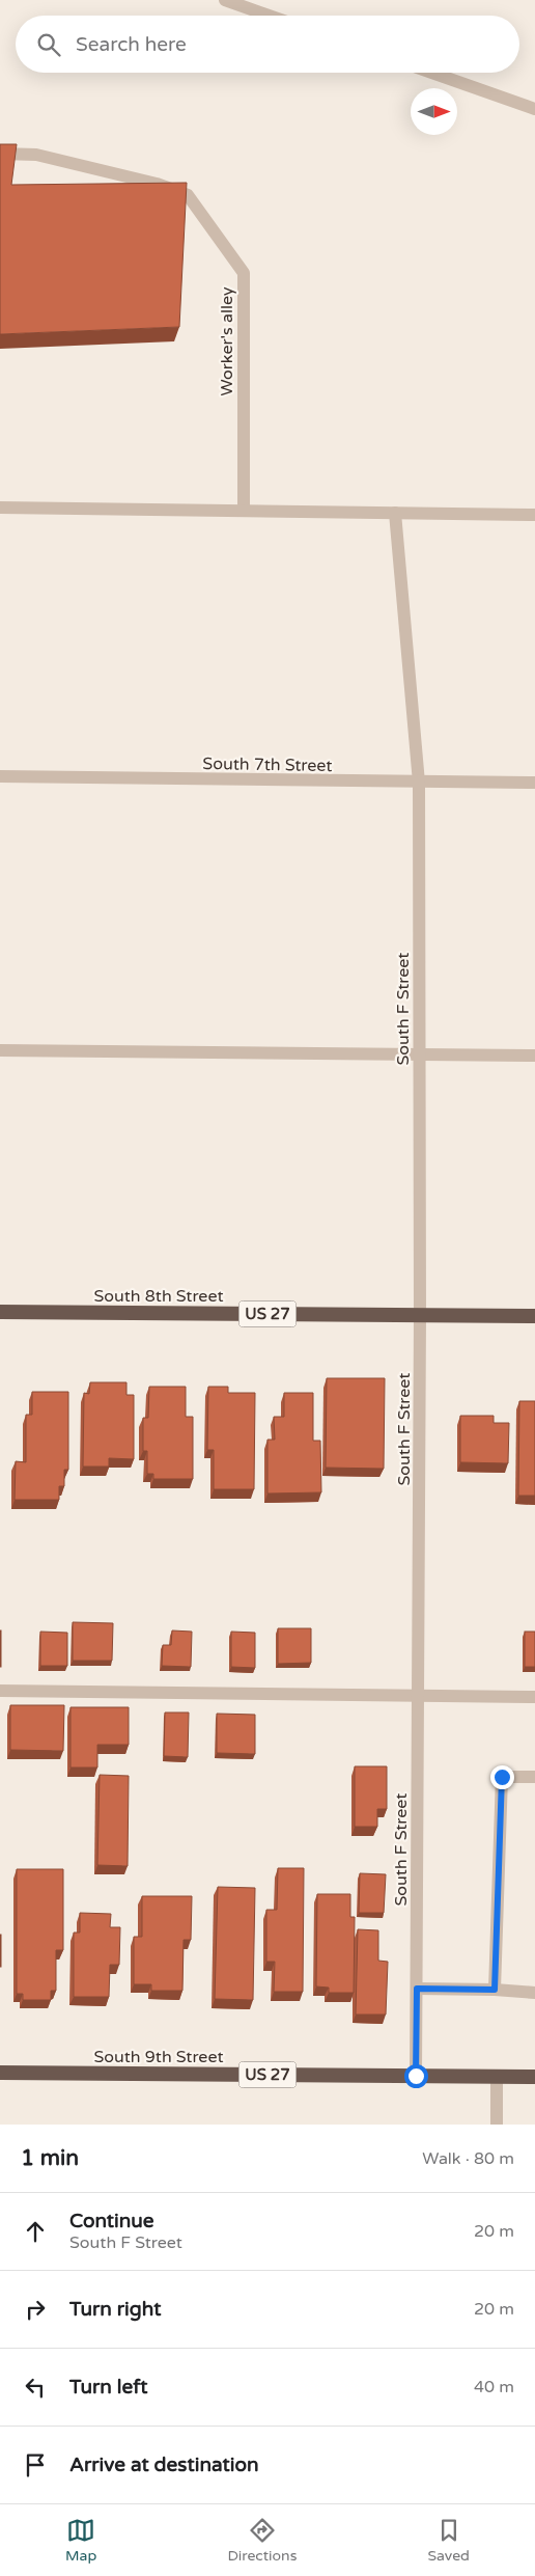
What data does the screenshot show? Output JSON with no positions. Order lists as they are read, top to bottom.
{
  "streets": {
    "highway": ["South 8th Street", "US 27", "South 9th Street"],
    "street": ["Worker's alley", "South 7th Street", "South F Street"]
  },
  "crossings": [
    ["South 7th Street", "South F Street"],
    ["South F Street", "South 8th Street"],
    ["South F Street", "South 9th Street"]
  ],
  "north": "right",
  "page": {
    "search": "Search here",
    "heading": ["1 min", "Walk · 80 m"],
    "list": [
      ["Continue", "South F Street", "20 m"],
      ["Turn right", "20 m"],
      ["Turn left", "40 m"],
      "Arrive at destination"
    ],
    "nav": ["Map", "Directions", "Saved"]
  }
}
